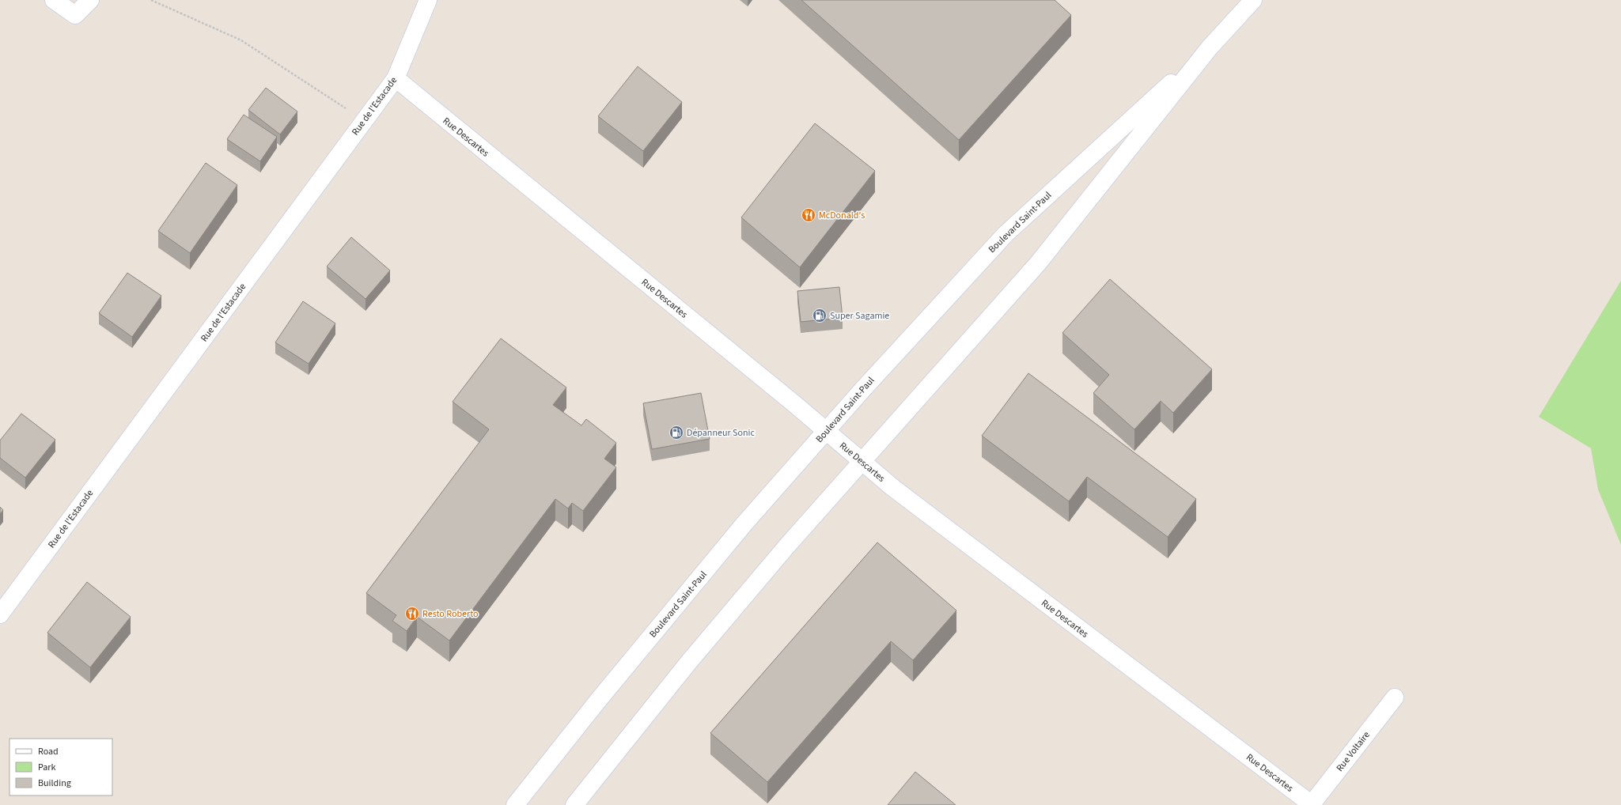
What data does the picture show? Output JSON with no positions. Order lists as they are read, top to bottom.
{
  "streets": {
    "street": [
      "Rue de l'Estacade",
      "Rue Descartes",
      "Boulevard Saint-Paul",
      "Rue Voltaire"
    ]
  },
  "crossings": [
    ["Rue de l'Estacade", "Rue Descartes"],
    ["Rue Descartes", "Boulevard Saint-Paul"],
    ["Rue Descartes", "Rue Voltaire"]
  ],
  "places": {
    "restaurant": ["McDonald's", "Resto Roberto"],
    "fuel station": ["Super Sagamie", "Dépanneur Sonic"]
  },
  "legend": ["Road", "Park", "Building"]
}
